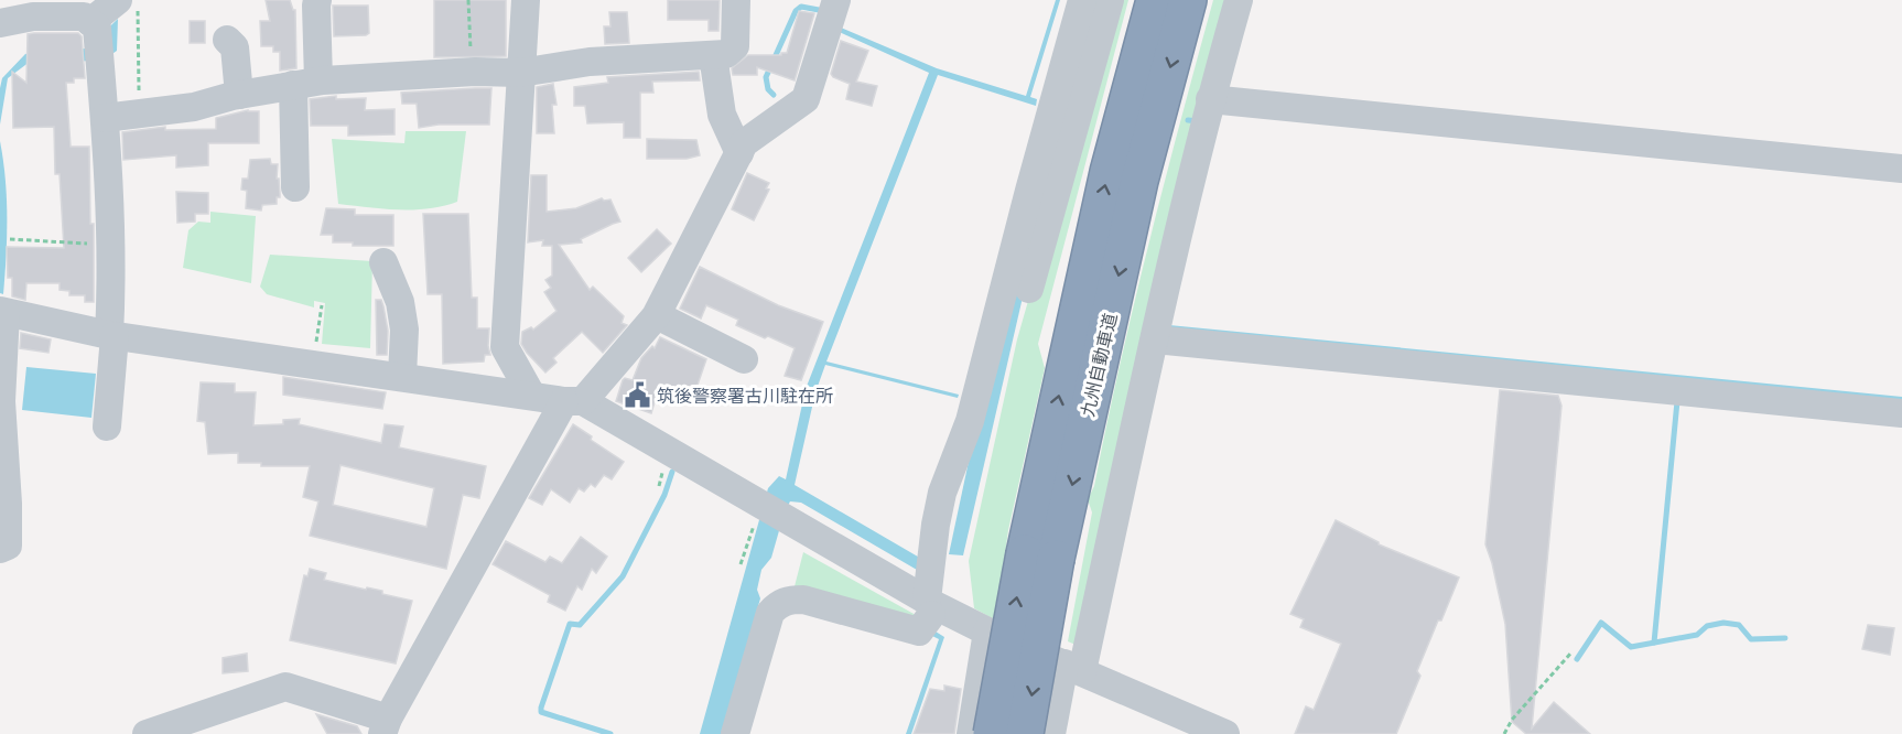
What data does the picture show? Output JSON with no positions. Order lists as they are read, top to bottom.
{
  "streets": {
    "highway": ["九州自動車道"]
  },
  "places": {
    "public building": ["筑後警察署古川駐在所"]
  }
}
